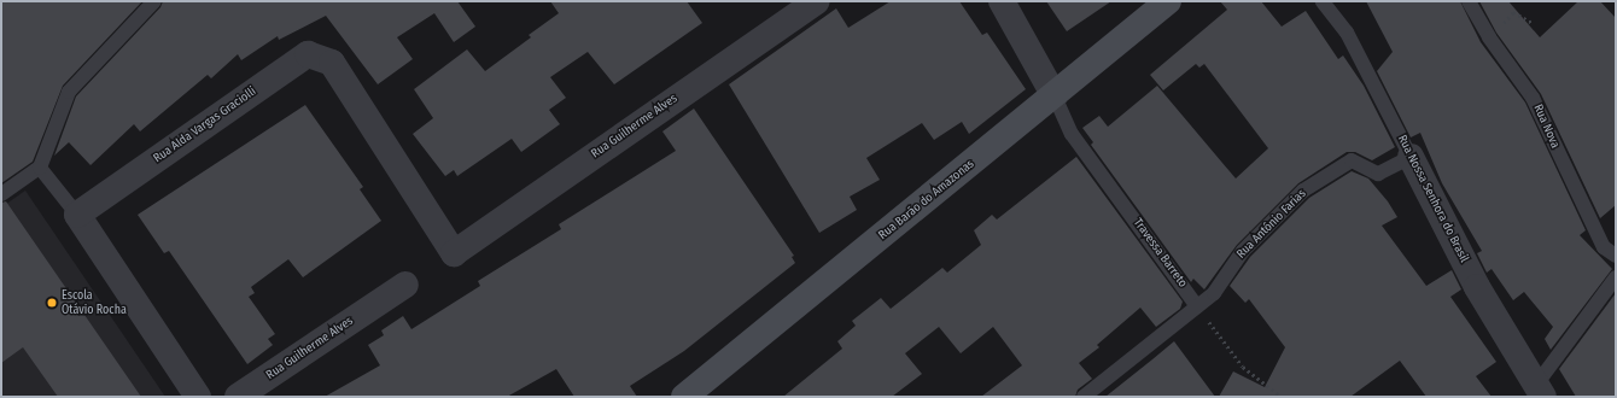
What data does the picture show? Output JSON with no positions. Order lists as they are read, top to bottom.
{
  "streets": {
    "street": [
      "Rua Alda Vargas Graciolli",
      "Rua Guilherme Alves",
      "Rua Nossa Senhora do Brasil",
      "Rua Barão do Amazonas"
    ],
    "lane": ["Rua Nova", "Rua Antônio Farias", "Travessa Barreto"]
  },
  "crossings": [
    ["Rua Alda Vargas Graciolli", "Rua Guilherme Alves"],
    ["Rua Nossa Senhora do Brasil", "Rua Antônio Farias"],
    ["Rua Barão do Amazonas", "Travessa Barreto"],
    ["Rua Antônio Farias", "Travessa Barreto"]
  ],
  "places": ["Escola Otávio Rocha"]
}
